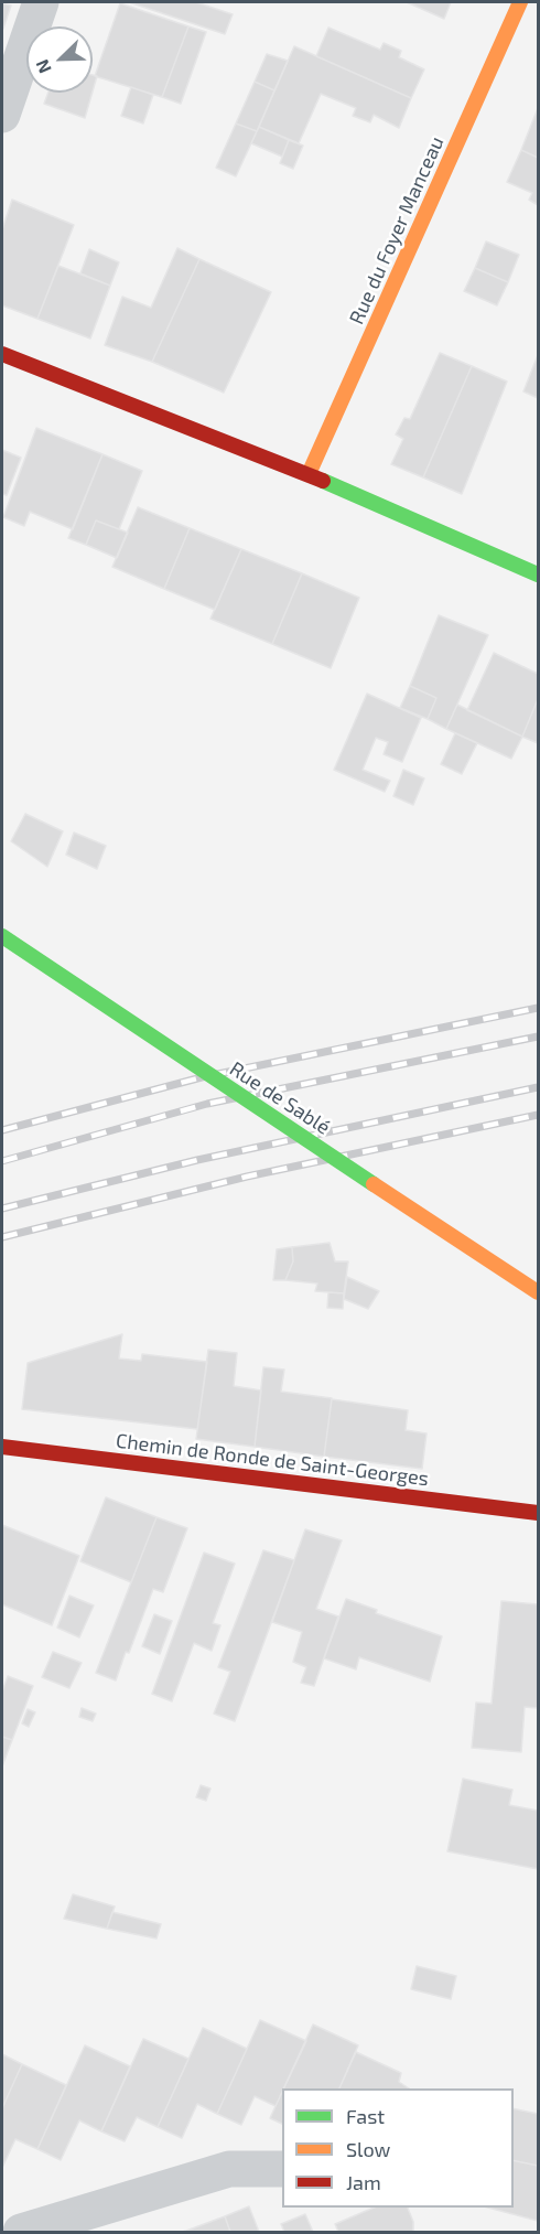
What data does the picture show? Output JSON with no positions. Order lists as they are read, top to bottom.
{
  "streets": {
    "street": ["Rue du Foyer Manceau", "Rue de Sablé", "Chemin de Ronde de Saint-Georges"]
  },
  "legend": ["Fast", "Slow", "Jam"],
  "north": "bottom left"
}
